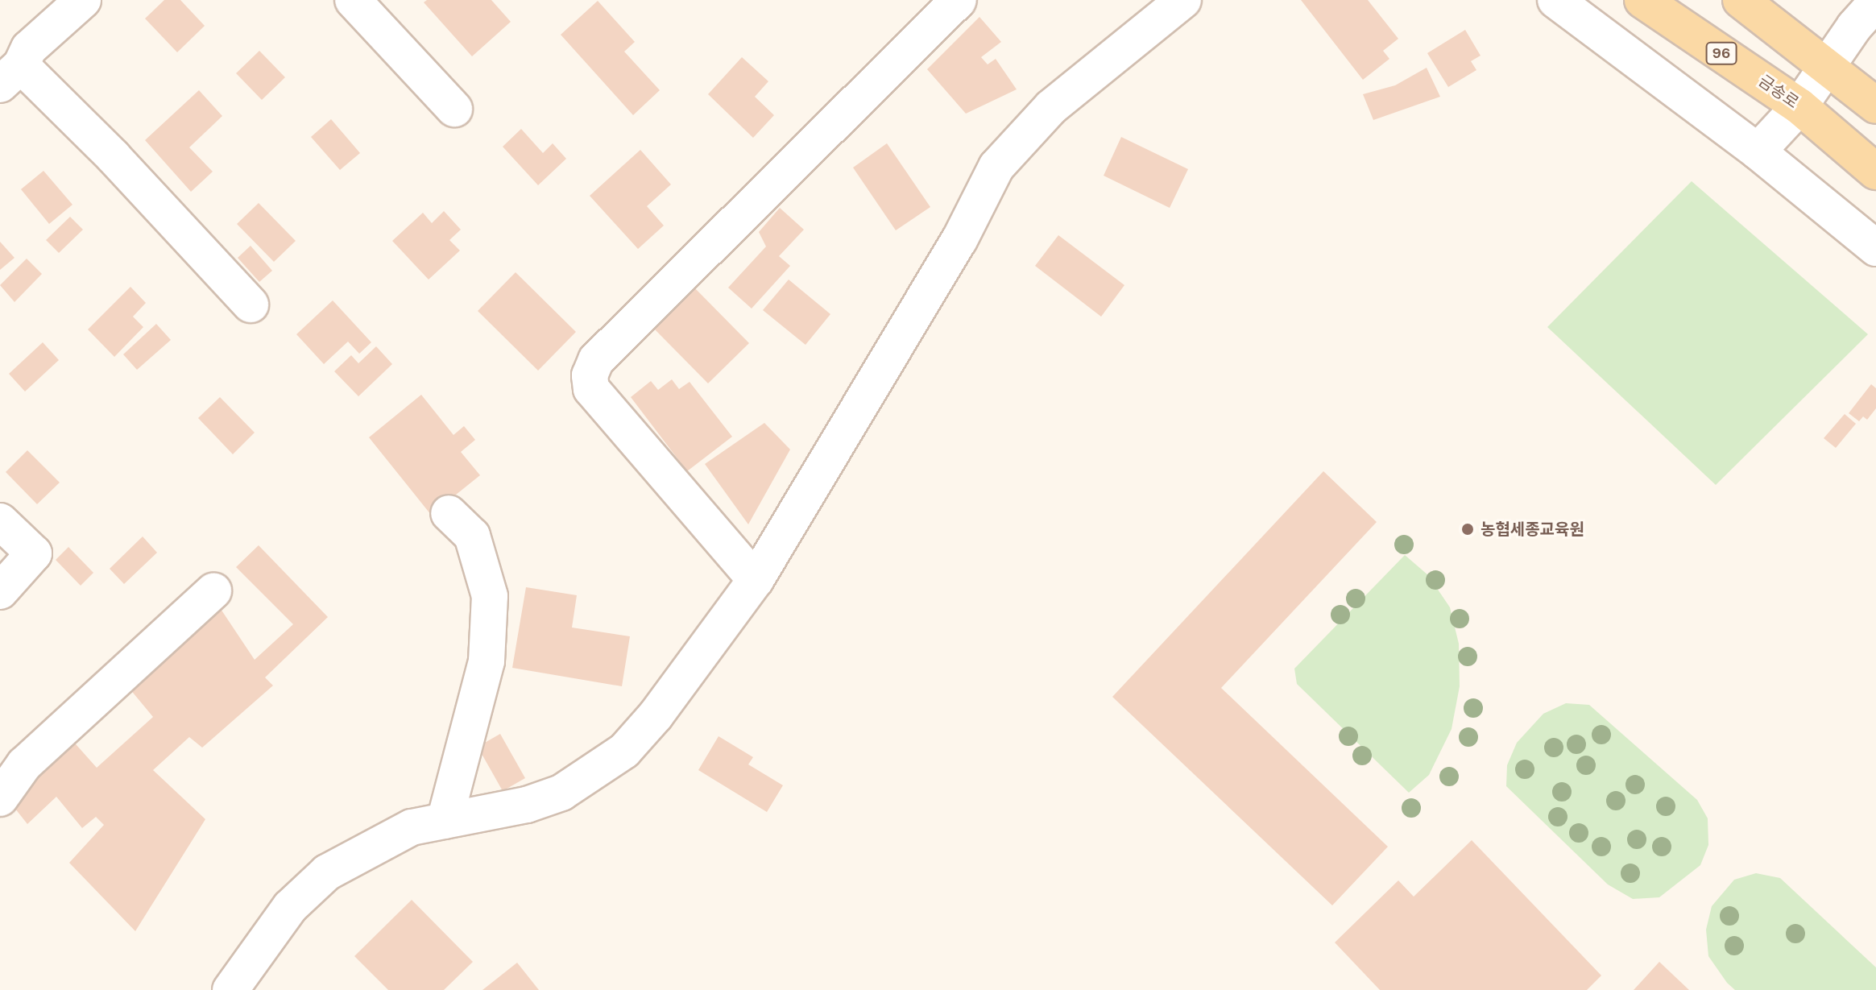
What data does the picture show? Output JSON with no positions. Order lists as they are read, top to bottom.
{
  "streets": {
    "main road": ["96", "금송로"]
  },
  "places": ["농협세종교육원"]
}
